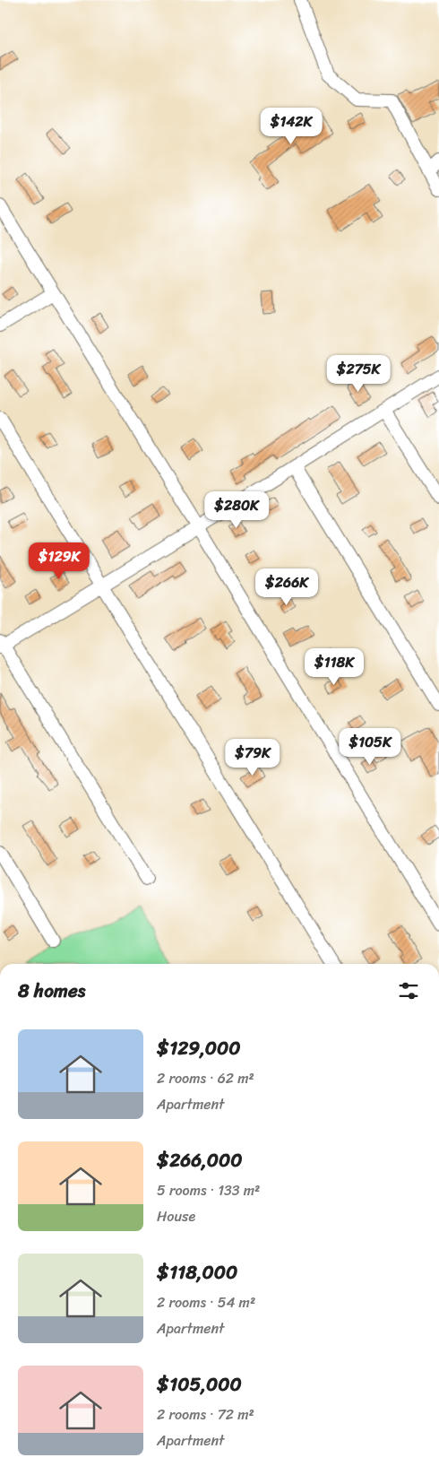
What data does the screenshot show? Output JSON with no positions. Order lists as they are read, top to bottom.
{
  "page": {
    "price": [
      "$142K",
      "$275K",
      "$280K",
      "$129K",
      "$266K",
      "$118K",
      "$105K",
      "$79K"
    ],
    "heading": "8 homes",
    "list": [
      {
        "name": "$129,000",
        "note": "2 rooms · 62 m² · Apartment"
      },
      {
        "name": "$266,000",
        "note": "5 rooms · 133 m² · House"
      },
      {
        "name": "$118,000",
        "note": "2 rooms · 54 m² · Apartment"
      },
      {
        "name": "$105,000",
        "note": "2 rooms · 72 m² · Apartment"
      }
    ]
  }
}
